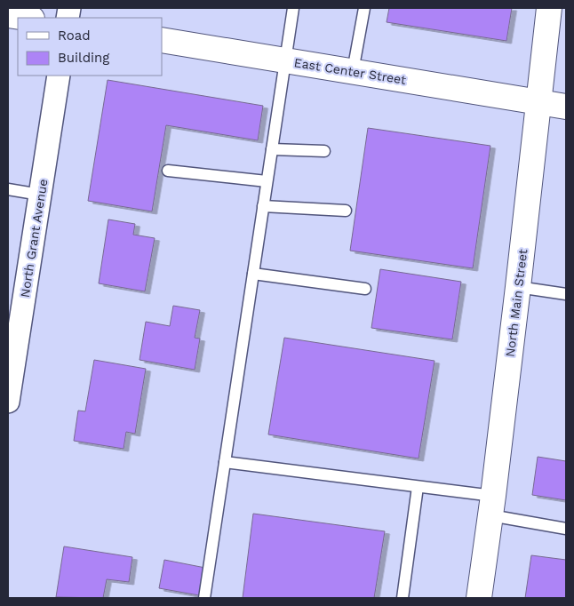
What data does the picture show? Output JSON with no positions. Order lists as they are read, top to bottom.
{
  "streets": {
    "main road": ["East Center Street", "North Main Street"],
    "street": ["North Grant Avenue"]
  },
  "crossings": [
    ["East Center Street", "North Main Street"]
  ],
  "legend": ["Road", "Building"]
}
